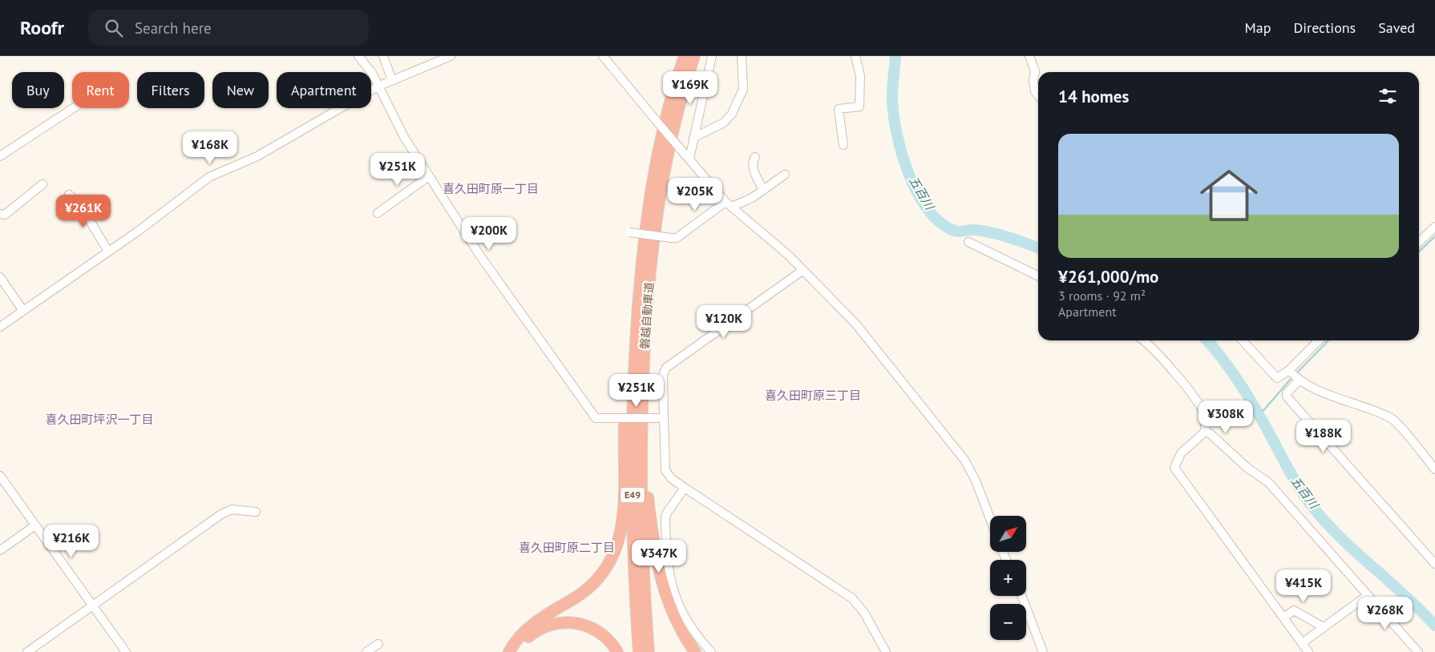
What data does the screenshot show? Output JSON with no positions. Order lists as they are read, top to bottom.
{
  "streets": {
    "highway": ["磐越自動車道", "E49"]
  },
  "districts": [
    "喜久田町原一丁目",
    "喜久田町原三丁目",
    "喜久田町坪沢一丁目",
    "喜久田町原二丁目"
  ],
  "water": ["五百川"],
  "north": "top right",
  "page": {
    "header": "Roofr",
    "search": "Search here",
    "nav": ["Map", "Directions", "Saved"],
    "price": [
      "¥169K",
      "¥168K",
      "¥251K",
      "¥205K",
      "¥261K",
      "¥200K",
      "¥120K",
      "¥251K",
      "¥308K",
      "¥188K",
      "¥216K",
      "¥347K",
      "¥415K",
      "¥268K"
    ],
    "chip": [
      "Buy",
      "Rent",
      "Filters",
      "New",
      "Apartment"
    ],
    "heading": "14 homes",
    "list": [
      {
        "name": "¥261,000/mo",
        "note": "3 rooms · 92 m² · Apartment"
      }
    ],
    "map_buttons": ["+", "−"]
  }
}
